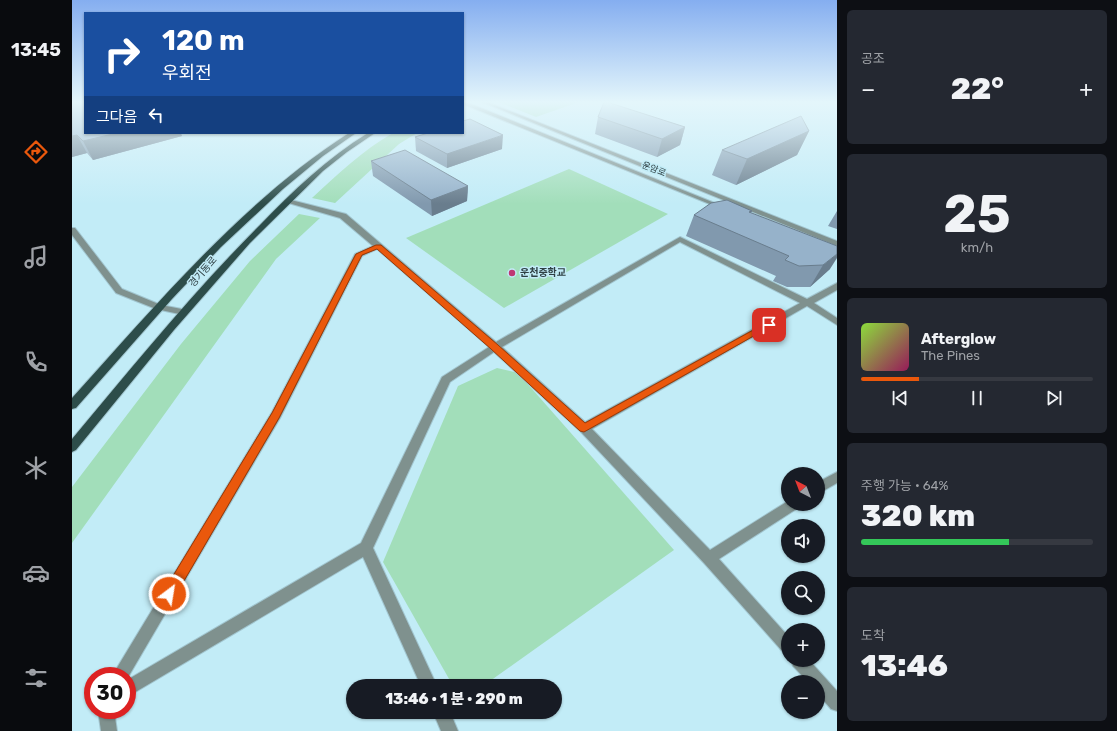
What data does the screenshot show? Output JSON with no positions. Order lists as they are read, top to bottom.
{
  "streets": {
    "main road": ["경기동로"],
    "street": ["운암로"]
  },
  "places": ["운천중학교"],
  "north": "top left",
  "page": {
    "tabs": "13:45",
    "tile": [
      "공조",
      ["25", "km/h"],
      ["주행 가능 · 64%", "320 km"],
      ["도착", "13:46"]
    ],
    "turn": ["120 m", "우회전"],
    "heat": ["−", "22°", "+"],
    "then": "그다음",
    "song": ["Afterglow", "The Pines"],
    "map_buttons": ["+", "−"],
    "limit": "30",
    "trip": "13:46 · 1 분 · 290 m"
  }
}
